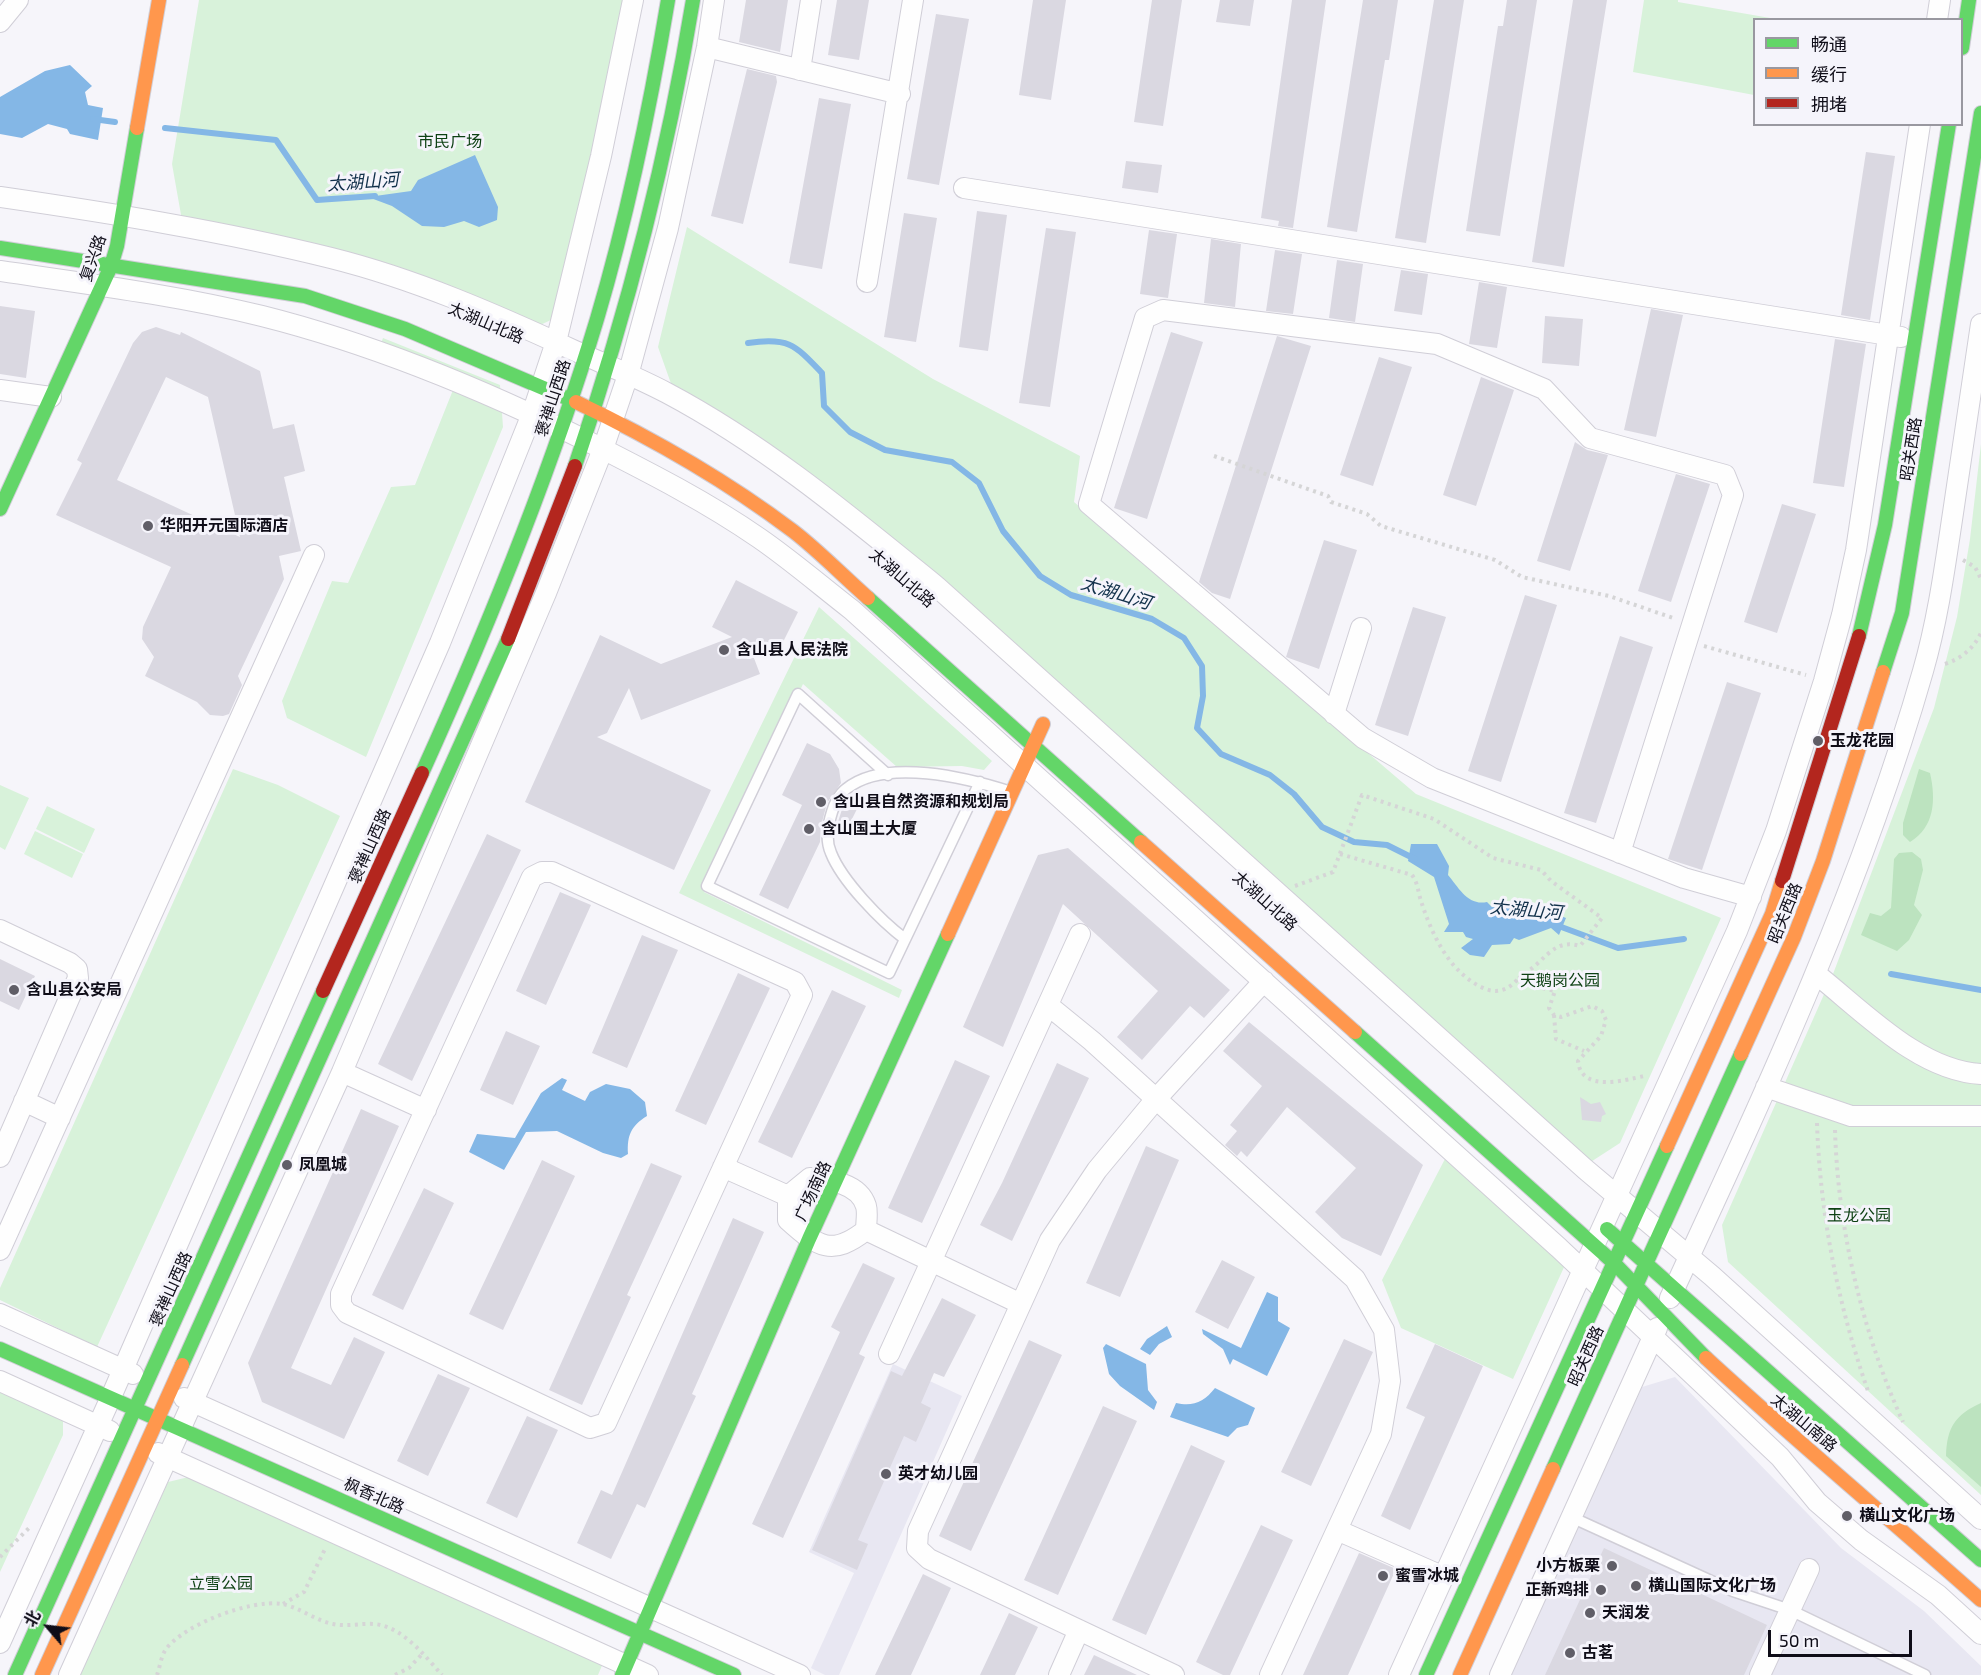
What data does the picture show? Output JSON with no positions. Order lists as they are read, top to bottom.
{
  "streets": {
    "main road": [
      "复兴路",
      "褒禅山西路",
      "昭关西路",
      "广场南路",
      "太湖山南路",
      "枫香北路"
    ]
  },
  "crossings": [
    ["褒禅山西路", "枫香北路"],
    ["昭关西路", "太湖山南路"],
    ["广场南路", "枫香北路"]
  ],
  "water": ["太湖山河"],
  "parks": [
    "市民广场",
    "天鹅岗公园",
    "玉龙公园",
    "立雪公园"
  ],
  "places": [
    "华阳开元国际酒店",
    "含山县人民法院",
    "玉龙花园",
    "含山县自然资源和规划局",
    "含山国土大厦",
    "含山县公安局",
    "凤凰城",
    "英才幼儿园",
    "横山文化广场",
    "小方板栗",
    "蜜雪冰城",
    "横山国际文化广场",
    "正新鸡排",
    "天润发",
    "古茗"
  ],
  "legend": ["畅通", "缓行", "拥堵"],
  "scale_bar": "50 m",
  "north": "top left"
}
